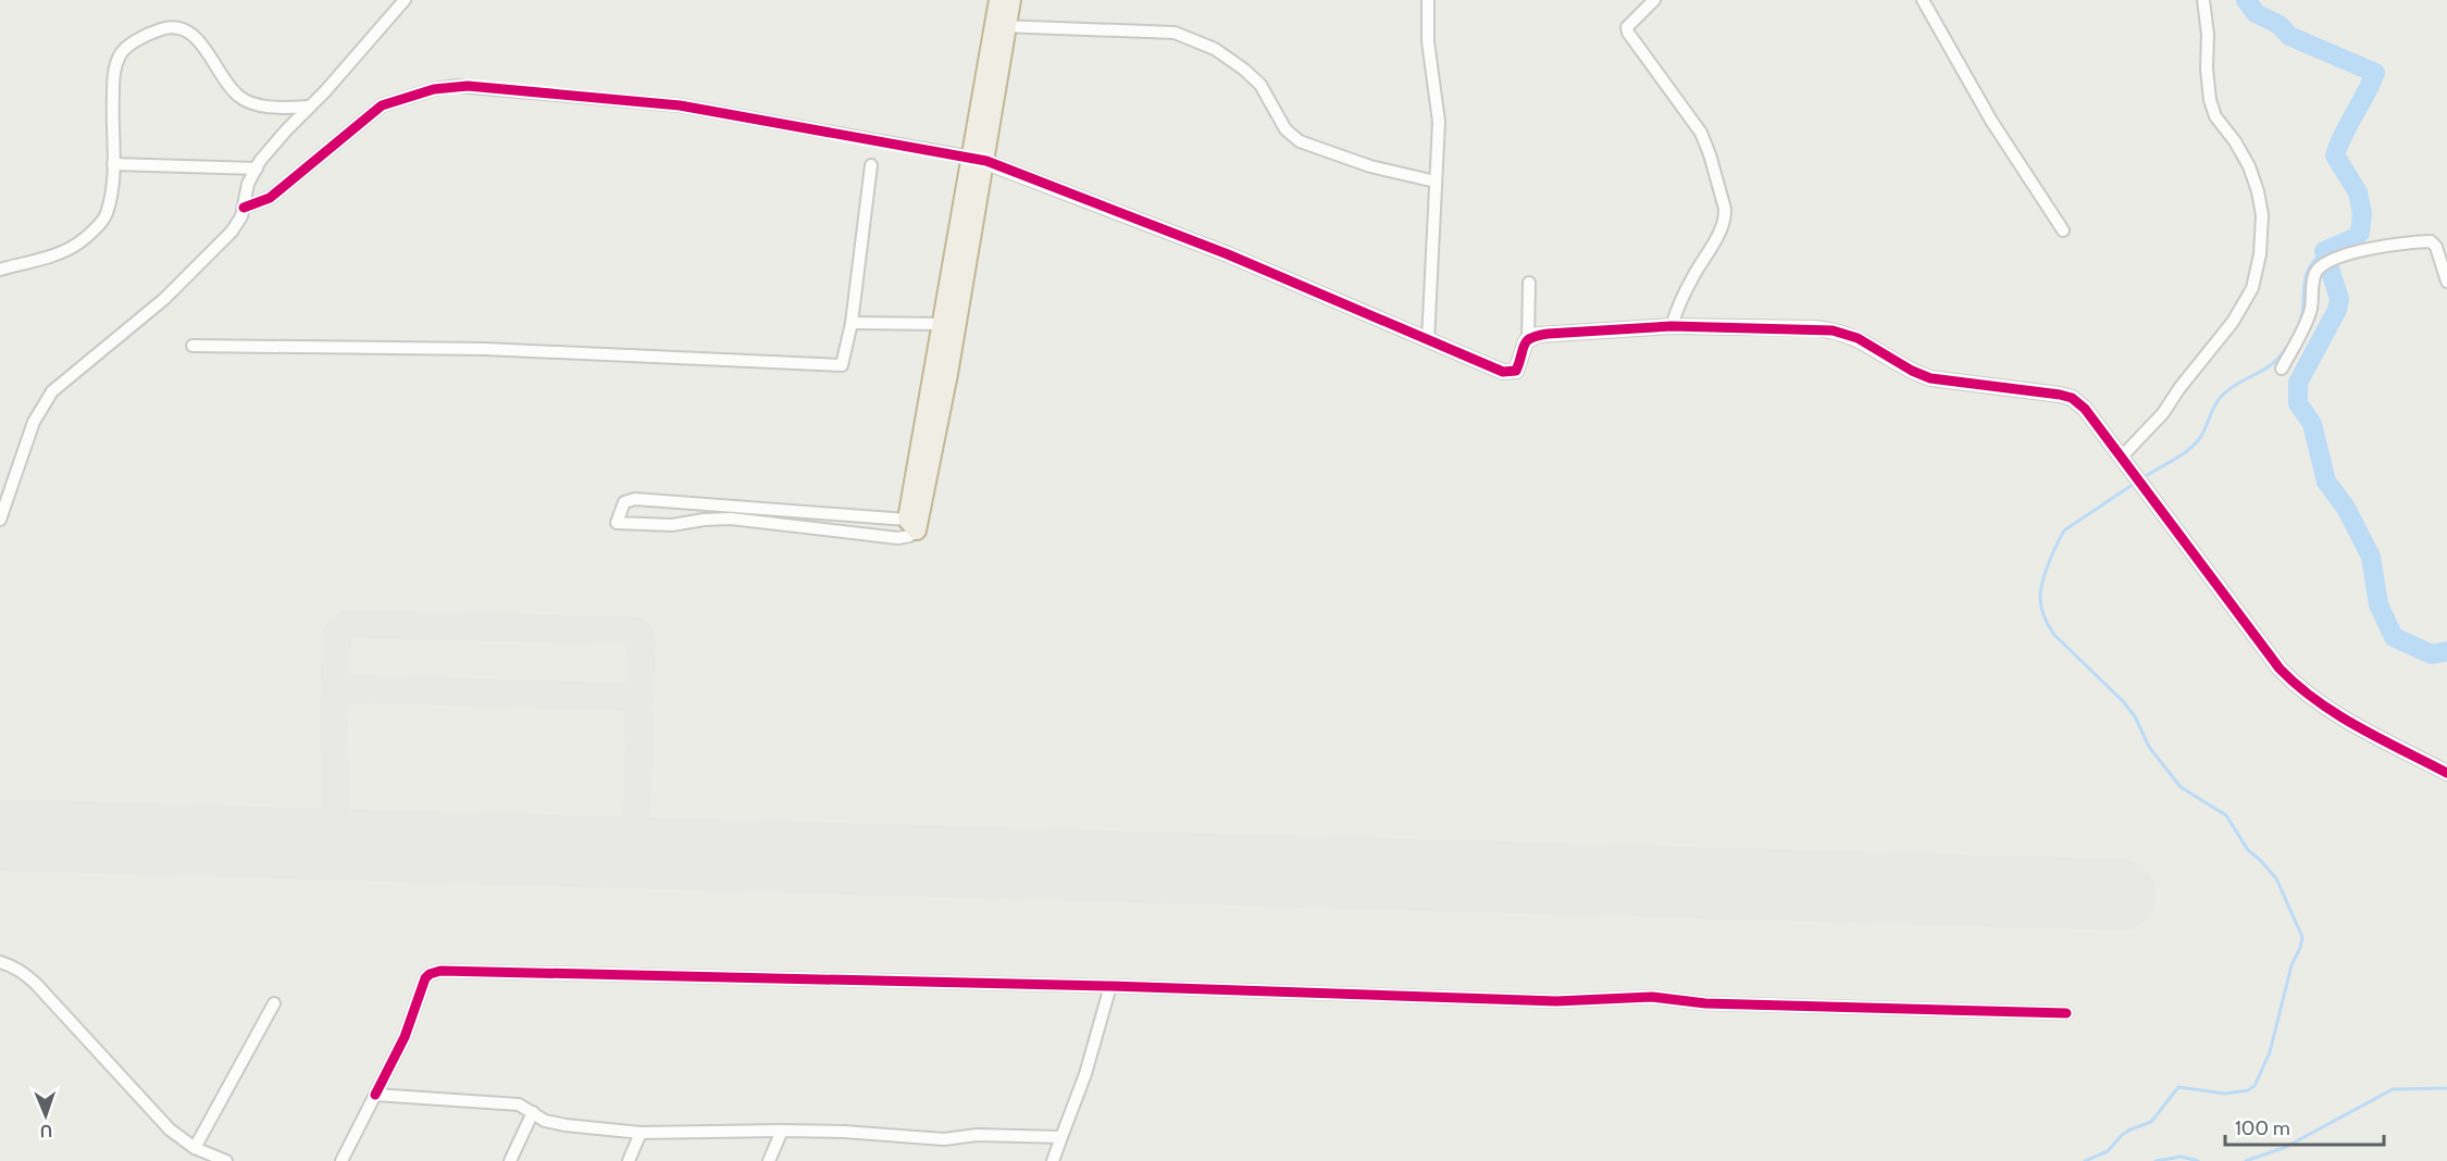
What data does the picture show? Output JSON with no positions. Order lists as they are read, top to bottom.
{
  "scale_bar": "100 m",
  "north": "bottom"
}
